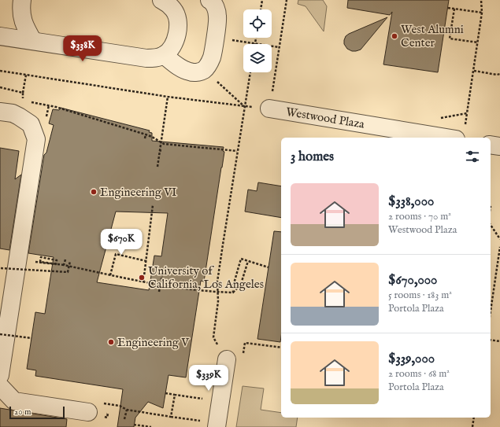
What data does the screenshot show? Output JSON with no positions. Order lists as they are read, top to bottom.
{
  "streets": {
    "street": ["Westwood Plaza"]
  },
  "places": [
    "West Alumni Center",
    "Engineering VI",
    "University of California, Los Angeles",
    "Engineering V"
  ],
  "scale_bar": "20 m",
  "page": {
    "price": ["$338K", "$670K", "$339K"],
    "heading": "3 homes",
    "list": [
      {
        "name": "$338,000",
        "note": "2 rooms · 70 m² · Westwood Plaza"
      },
      {
        "name": "$670,000",
        "note": "5 rooms · 183 m² · Portola Plaza"
      },
      {
        "name": "$339,000",
        "note": "2 rooms · 68 m² · Portola Plaza"
      }
    ],
    "scale": "20 m"
  }
}
